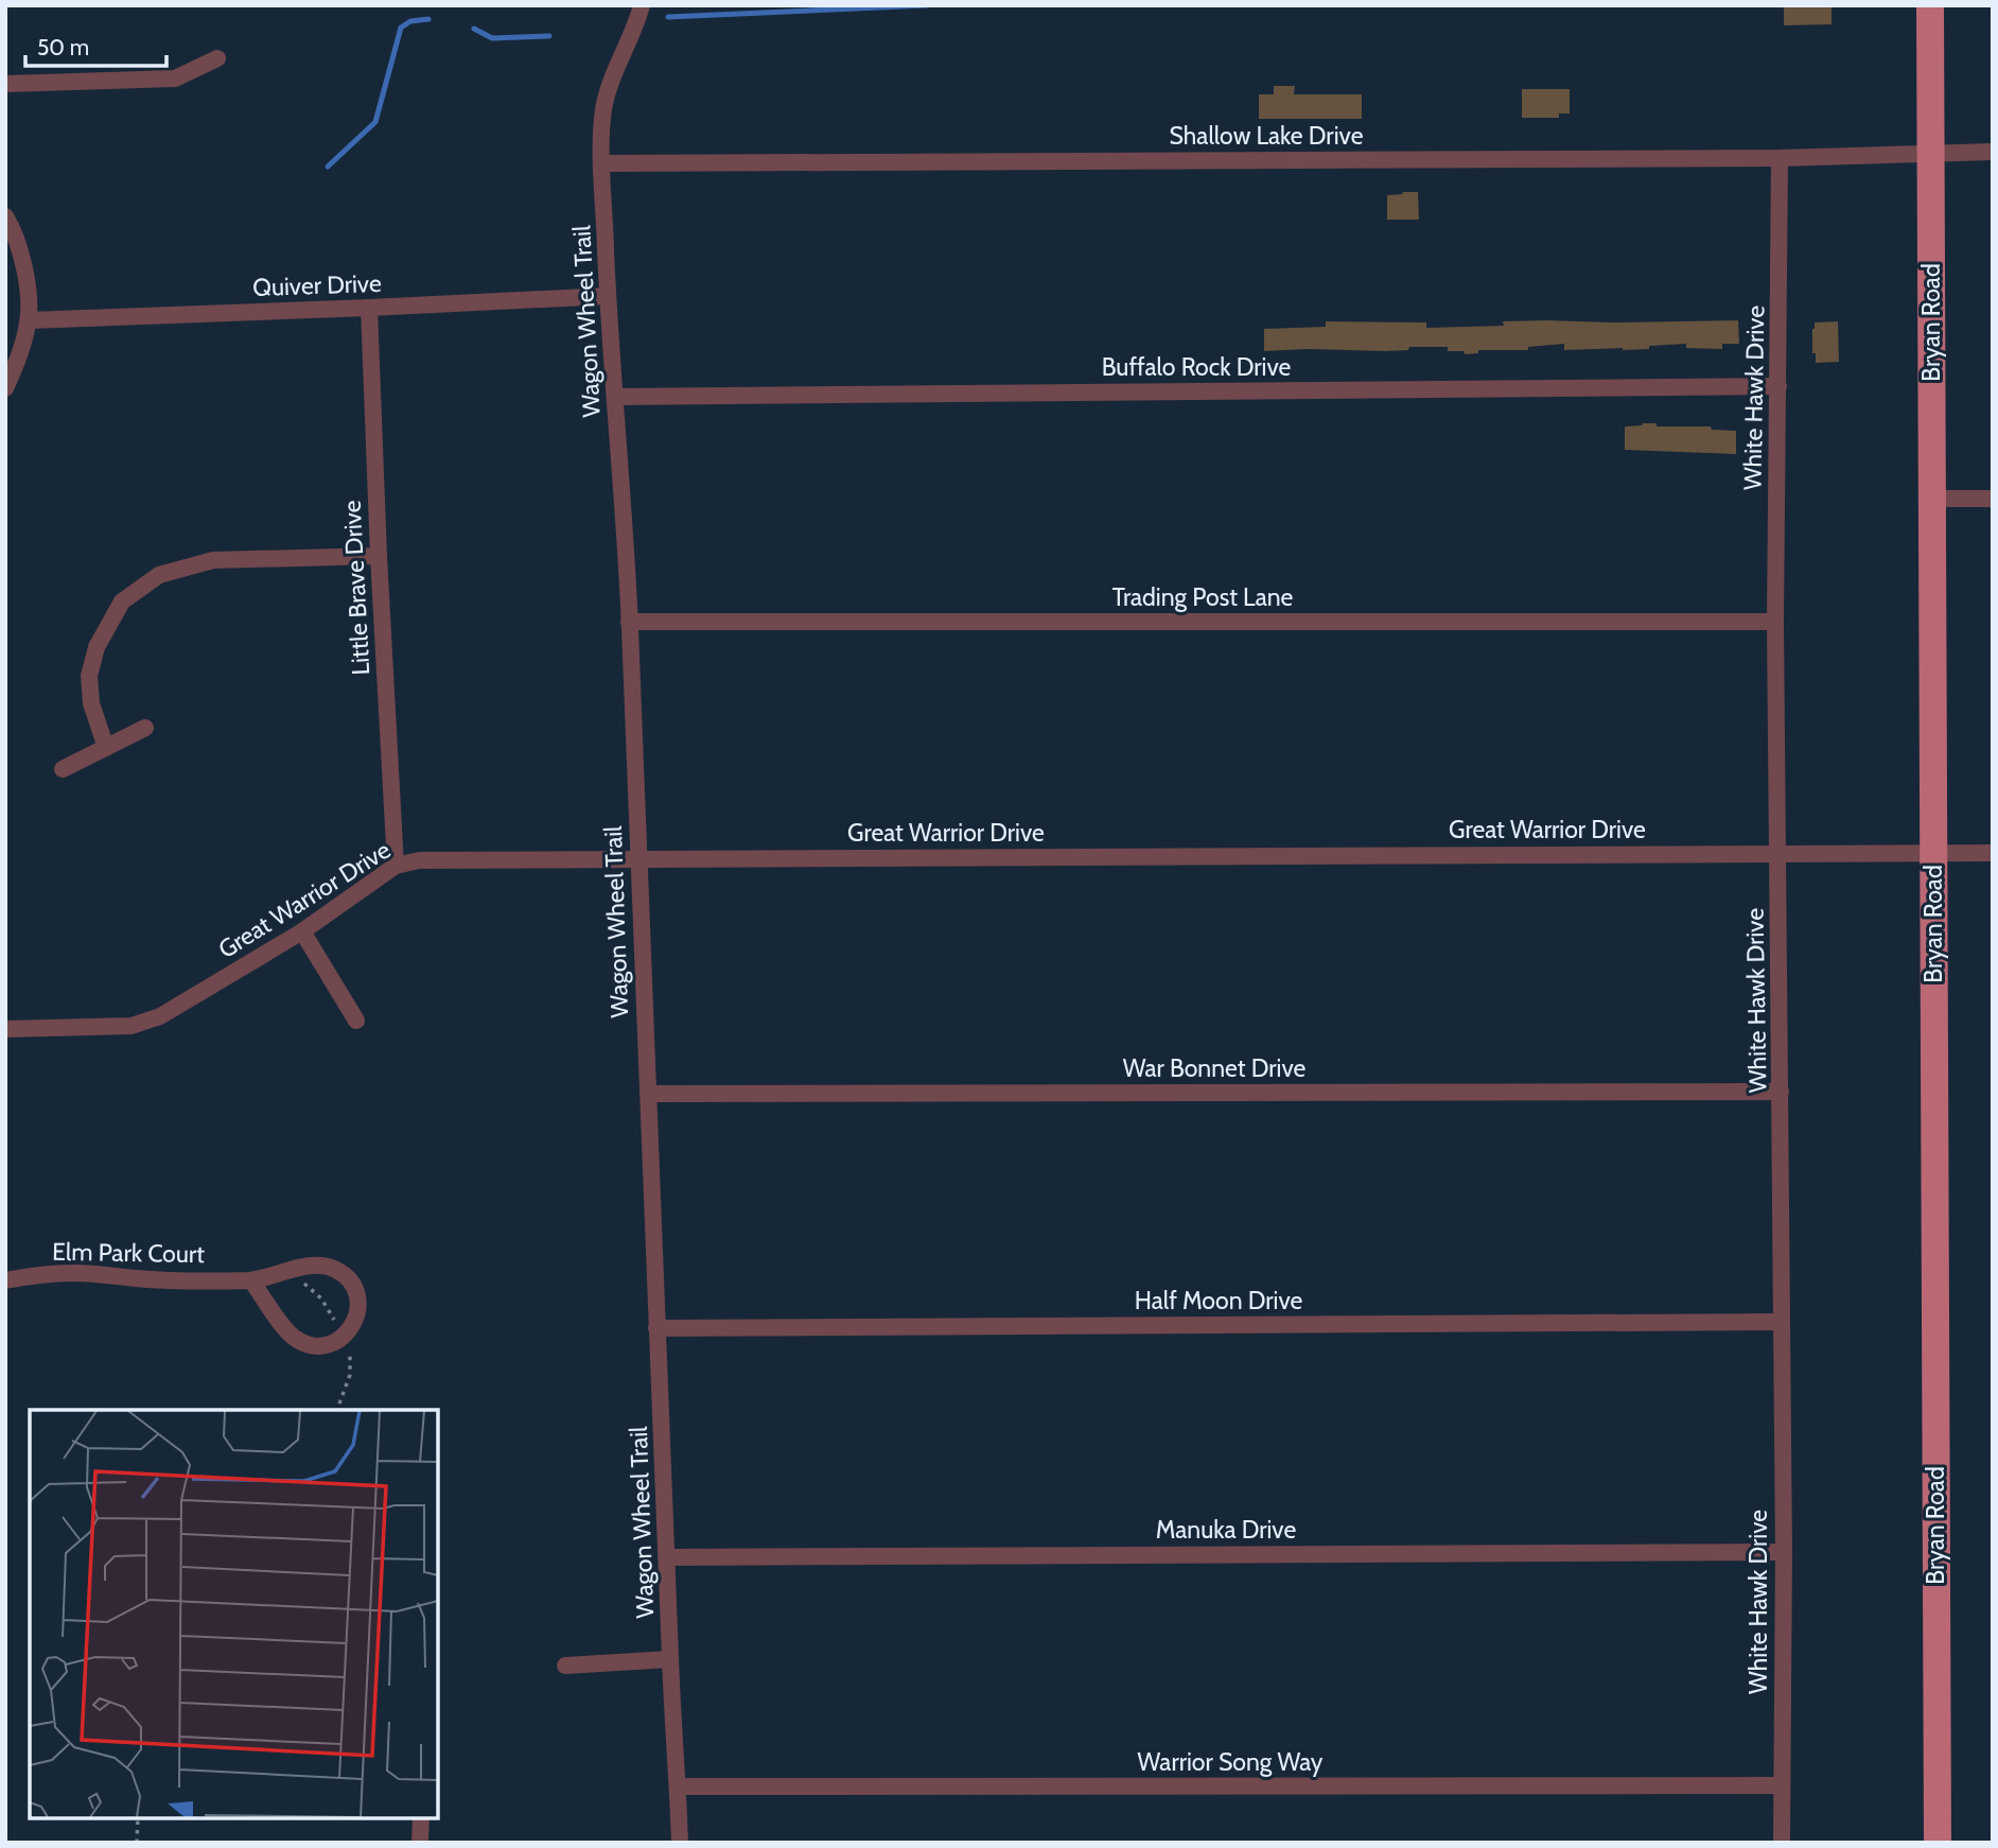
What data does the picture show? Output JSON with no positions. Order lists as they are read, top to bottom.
{
  "streets": {
    "main road": ["Bryan Road"],
    "street": [
      "Shallow Lake Drive",
      "Quiver Drive",
      "Wagon Wheel Trail",
      "Buffalo Rock Drive",
      "White Hawk Drive",
      "Little Brave Drive",
      "Trading Post Lane",
      "Great Warrior Drive",
      "War Bonnet Drive",
      "Elm Park Court",
      "Half Moon Drive",
      "Manuka Drive",
      "Warrior Song Way"
    ]
  },
  "crossings": [
    ["Shallow Lake Drive", "Wagon Wheel Trail"],
    ["Shallow Lake Drive", "Bryan Road"],
    ["Shallow Lake Drive", "White Hawk Drive"],
    ["Quiver Drive", "Wagon Wheel Trail"],
    ["Quiver Drive", "Little Brave Drive"],
    ["Wagon Wheel Trail", "Buffalo Rock Drive"],
    ["Wagon Wheel Trail", "Trading Post Lane"],
    ["Wagon Wheel Trail", "Great Warrior Drive"],
    ["Wagon Wheel Trail", "War Bonnet Drive"],
    ["Wagon Wheel Trail", "Half Moon Drive"],
    ["Wagon Wheel Trail", "Manuka Drive"],
    ["Wagon Wheel Trail", "Warrior Song Way"],
    ["Bryan Road", "Great Warrior Drive"],
    ["Buffalo Rock Drive", "White Hawk Drive"],
    ["White Hawk Drive", "Trading Post Lane"],
    ["White Hawk Drive", "Great Warrior Drive"],
    ["White Hawk Drive", "War Bonnet Drive"],
    ["White Hawk Drive", "Half Moon Drive"],
    ["White Hawk Drive", "Manuka Drive"],
    ["White Hawk Drive", "Warrior Song Way"],
    ["Little Brave Drive", "Great Warrior Drive"]
  ],
  "scale_bar": "50 m"
}
